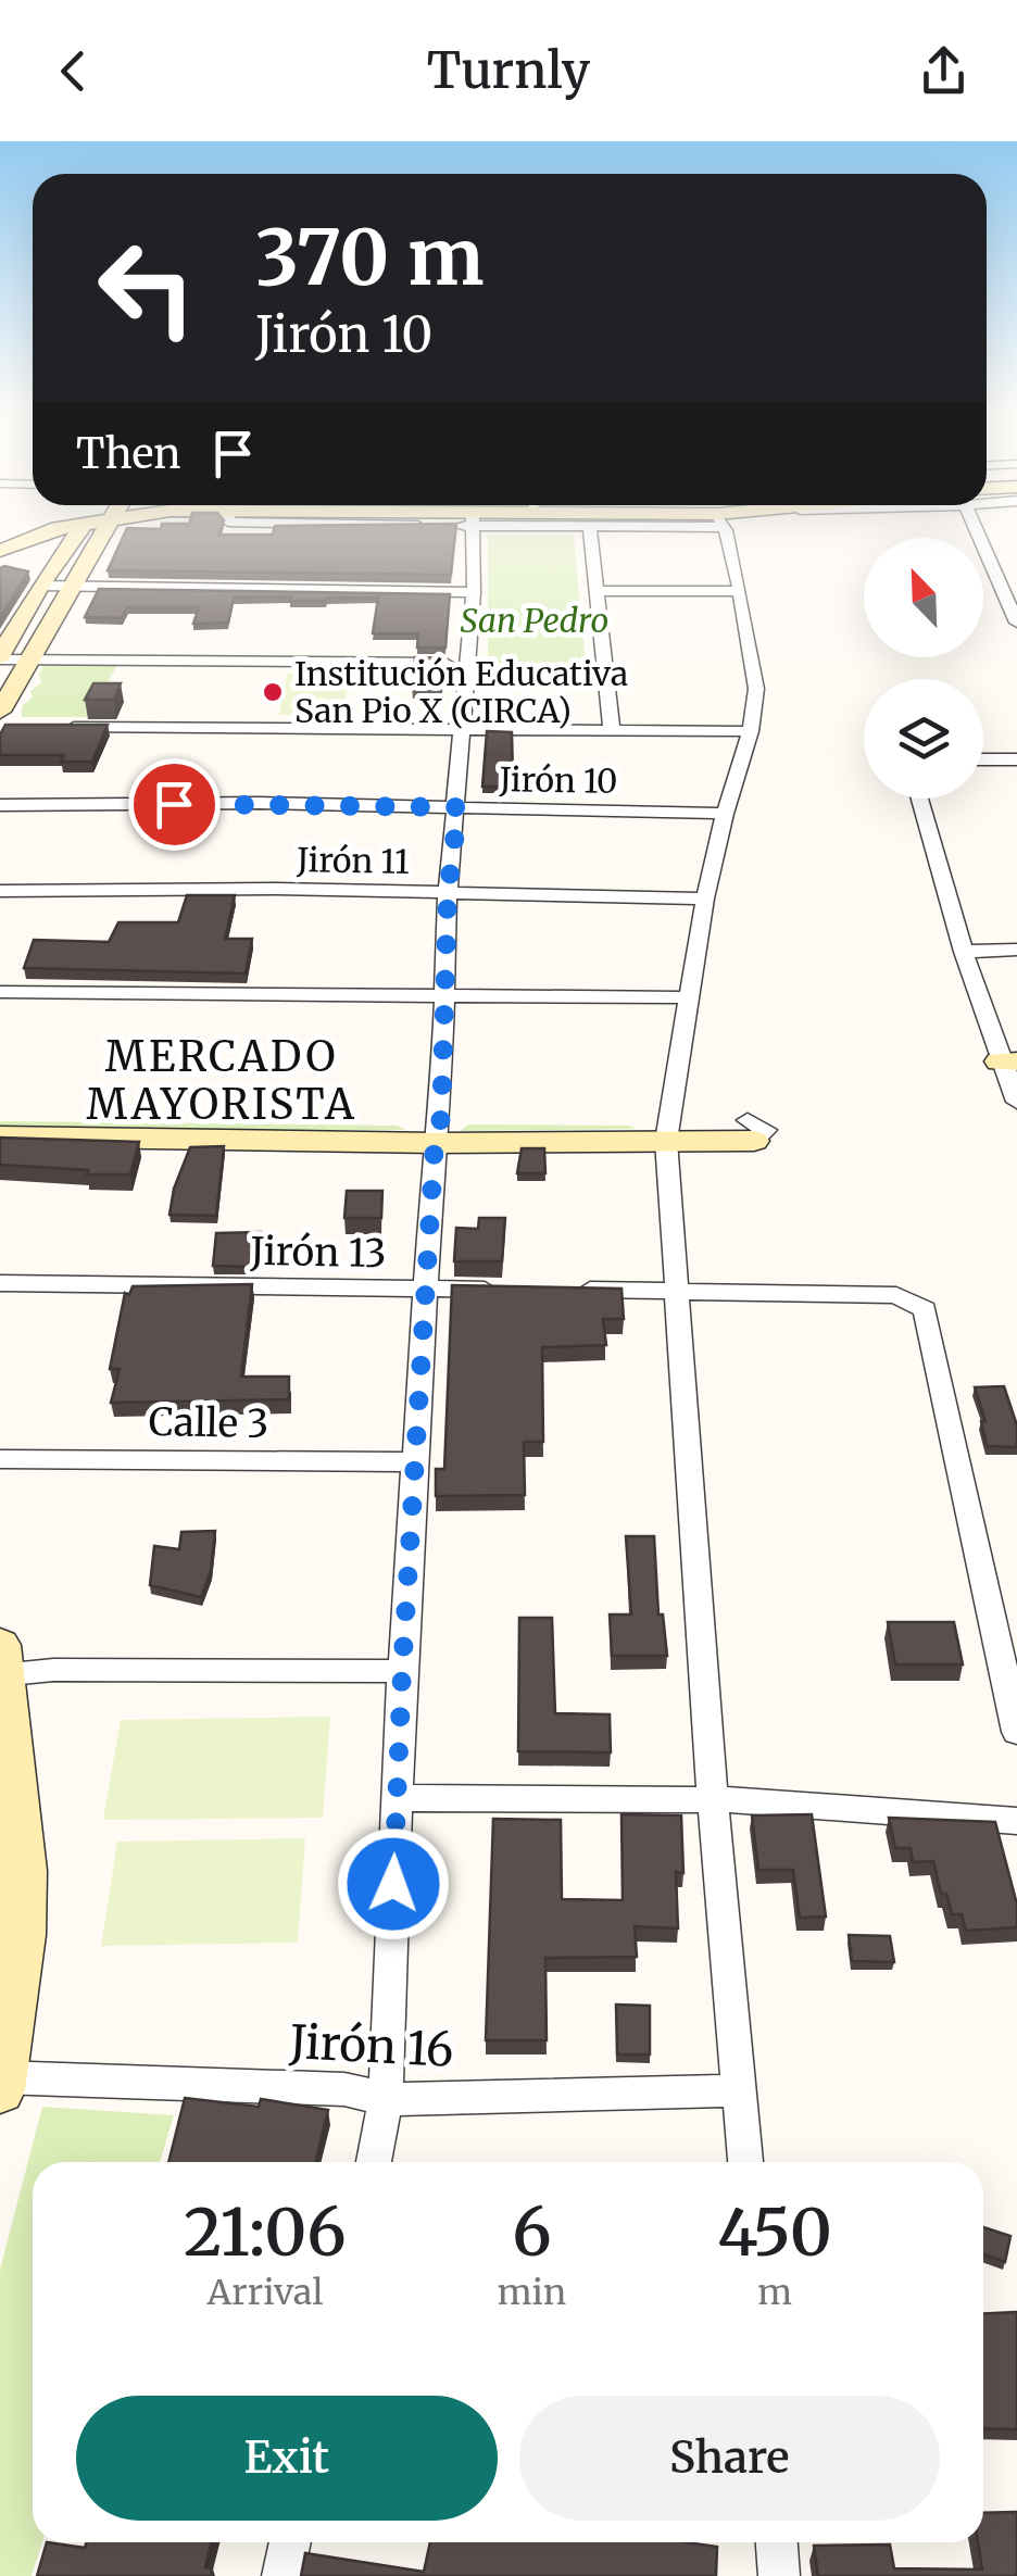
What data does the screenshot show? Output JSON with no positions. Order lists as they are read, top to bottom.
{
  "streets": {
    "street": [
      "Jirón 10",
      "Jirón 11",
      "Jirón 13",
      "Calle 3",
      "Jirón 16"
    ]
  },
  "districts": ["MERCADO MAYORISTA"],
  "parks": ["San Pedro"],
  "places": ["Institución Educativa San Pio X (CIRCA)"],
  "north": "top left",
  "page": {
    "header": "Turnly",
    "turn": ["370 m", "Jirón 10"],
    "then": "Then",
    "eta": [
      "21:06",
      "Arrival",
      "6",
      "min",
      "450",
      "m"
    ],
    "buttons": ["Exit", "Share"]
  }
}
